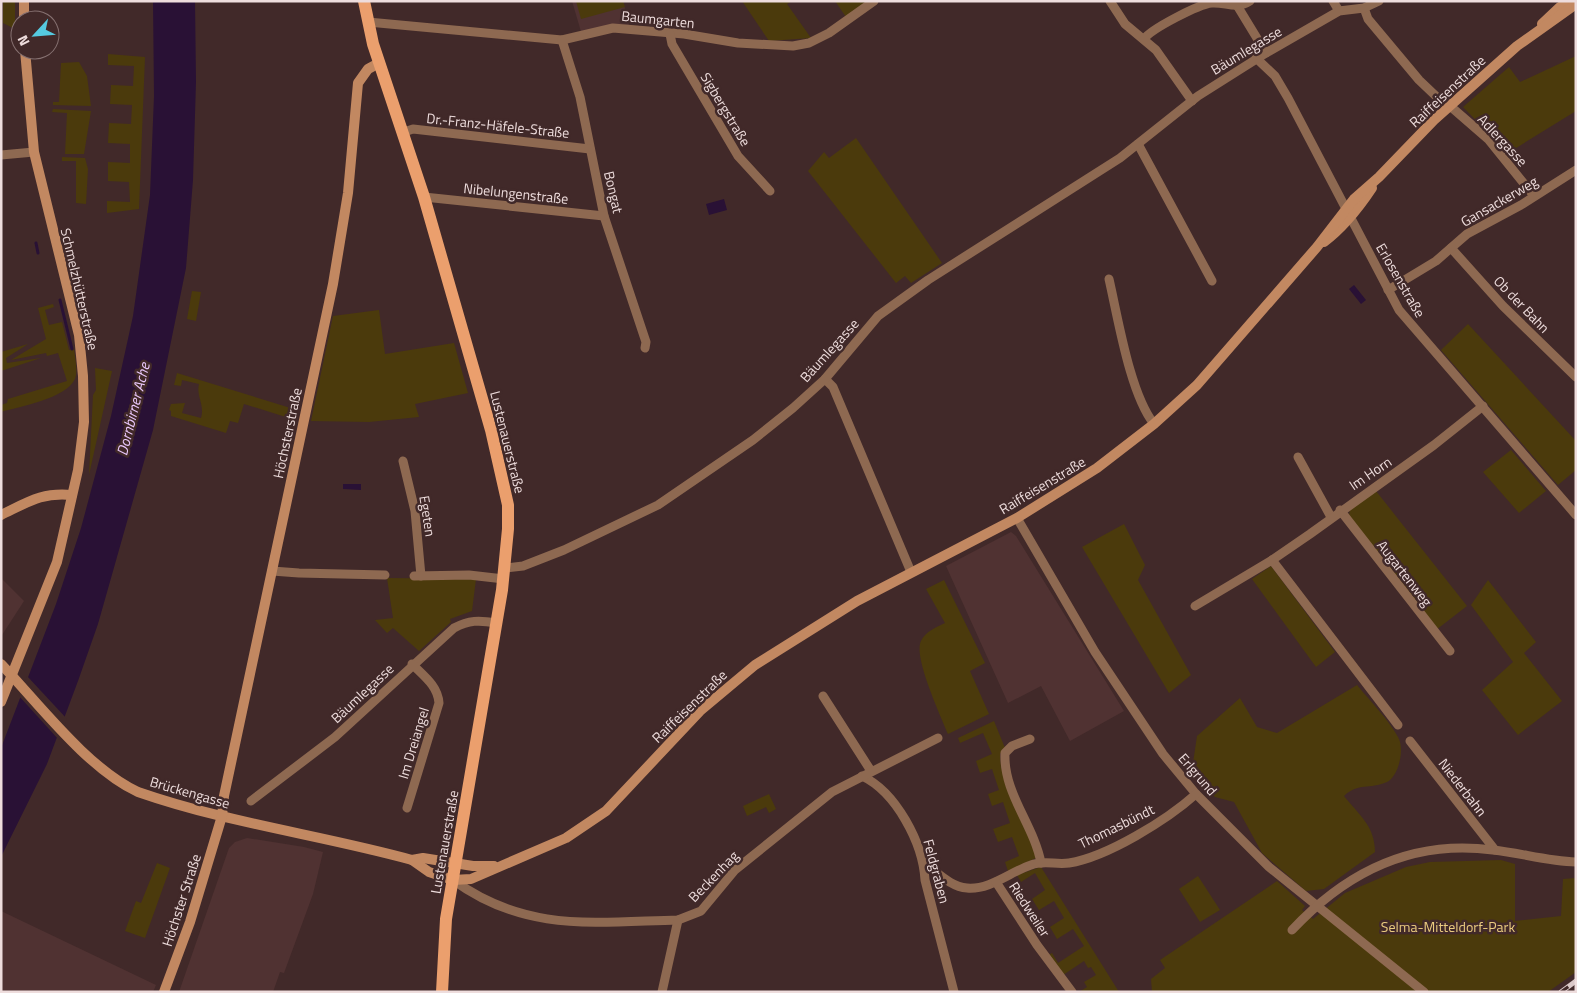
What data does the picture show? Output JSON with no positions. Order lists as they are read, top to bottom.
{
  "streets": {
    "main road": ["Lustenauerstraße"],
    "street": [
      "Baumgarten",
      "Bäumlegasse",
      "Raiffeisenstraße",
      "Sigbergstraße",
      "Dr.-Franz-Häfele-Straße",
      "Adlergasse",
      "Bongat",
      "Nibelungenstraße",
      "Gansackerweg",
      "Erlosenstraße",
      "Schmelzhütterstraße",
      "Ob der Bahn",
      "Höchsterstraße",
      "Im Horn",
      "Egeten",
      "Augartenweg",
      "Im Dreiangel",
      "Erlgrund",
      "Niederbahn",
      "Brückengasse",
      "Thomasbündt",
      "Feldgraben",
      "Beckenhag",
      "Höchster Straße",
      "Riedweiler"
    ]
  },
  "crossings": [
    ["Baumgarten", "Sigbergstraße"],
    ["Baumgarten", "Bongat"],
    ["Baumgarten", "Lustenauerstraße"],
    ["Bäumlegasse", "Adlergasse"],
    ["Bäumlegasse", "Erlosenstraße"],
    ["Bäumlegasse", "Lustenauerstraße"],
    ["Bäumlegasse", "Egeten"],
    ["Bäumlegasse", "Im Dreiangel"],
    ["Raiffeisenstraße", "Adlergasse"],
    ["Raiffeisenstraße", "Erlosenstraße"],
    ["Raiffeisenstraße", "Lustenauerstraße"],
    ["Raiffeisenstraße", "Erlgrund"],
    ["Raiffeisenstraße", "Brückengasse"],
    ["Raiffeisenstraße", "Beckenhag"],
    ["Dr.-Franz-Häfele-Straße", "Bongat"],
    ["Dr.-Franz-Häfele-Straße", "Lustenauerstraße"],
    ["Adlergasse", "Gansackerweg"],
    ["Bongat", "Nibelungenstraße"],
    ["Nibelungenstraße", "Lustenauerstraße"],
    ["Gansackerweg", "Erlosenstraße"],
    ["Gansackerweg", "Ob der Bahn"],
    ["Erlosenstraße", "Im Horn"],
    ["Höchsterstraße", "Lustenauerstraße"],
    ["Höchsterstraße", "Brückengasse"],
    ["Höchsterstraße", "Höchster Straße"],
    ["Lustenauerstraße", "Egeten"],
    ["Lustenauerstraße", "Brückengasse"],
    ["Lustenauerstraße", "Beckenhag"],
    ["Im Horn", "Augartenweg"],
    ["Erlgrund", "Thomasbündt"],
    ["Brückengasse", "Beckenhag"],
    ["Brückengasse", "Höchster Straße"],
    ["Thomasbündt", "Riedweiler"],
    ["Feldgraben", "Beckenhag"],
    ["Feldgraben", "Riedweiler"]
  ],
  "water": ["Dornbirner Ache"],
  "parks": ["Selma-Mitteldorf-Park"],
  "north": "bottom left"
}
